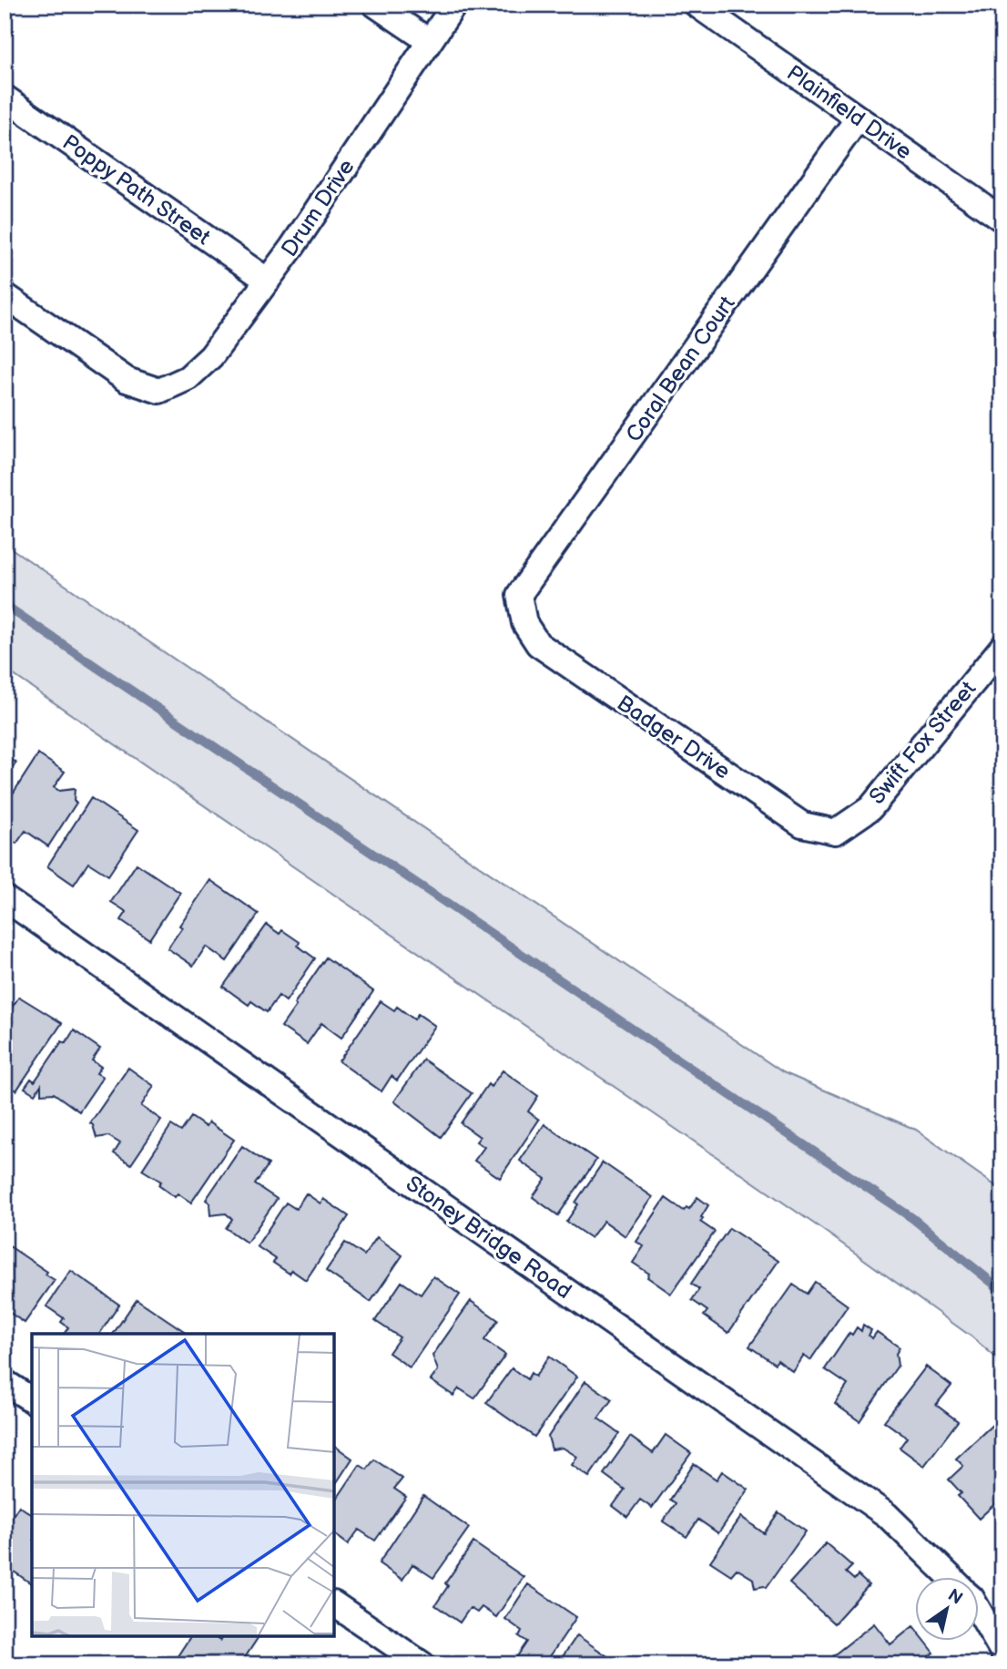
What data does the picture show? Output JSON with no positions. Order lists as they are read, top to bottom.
{
  "streets": {
    "street": [
      "Plainfield Drive",
      "Poppy Path Street",
      "Drum Drive",
      "Coral Bean Court",
      "Badger Drive",
      "Swift Fox Street",
      "Stoney Bridge Road"
    ]
  },
  "crossings": [
    ["Plainfield Drive", "Coral Bean Court"],
    ["Poppy Path Street", "Drum Drive"],
    ["Coral Bean Court", "Badger Drive"],
    ["Badger Drive", "Swift Fox Street"]
  ],
  "north": "top right"
}
